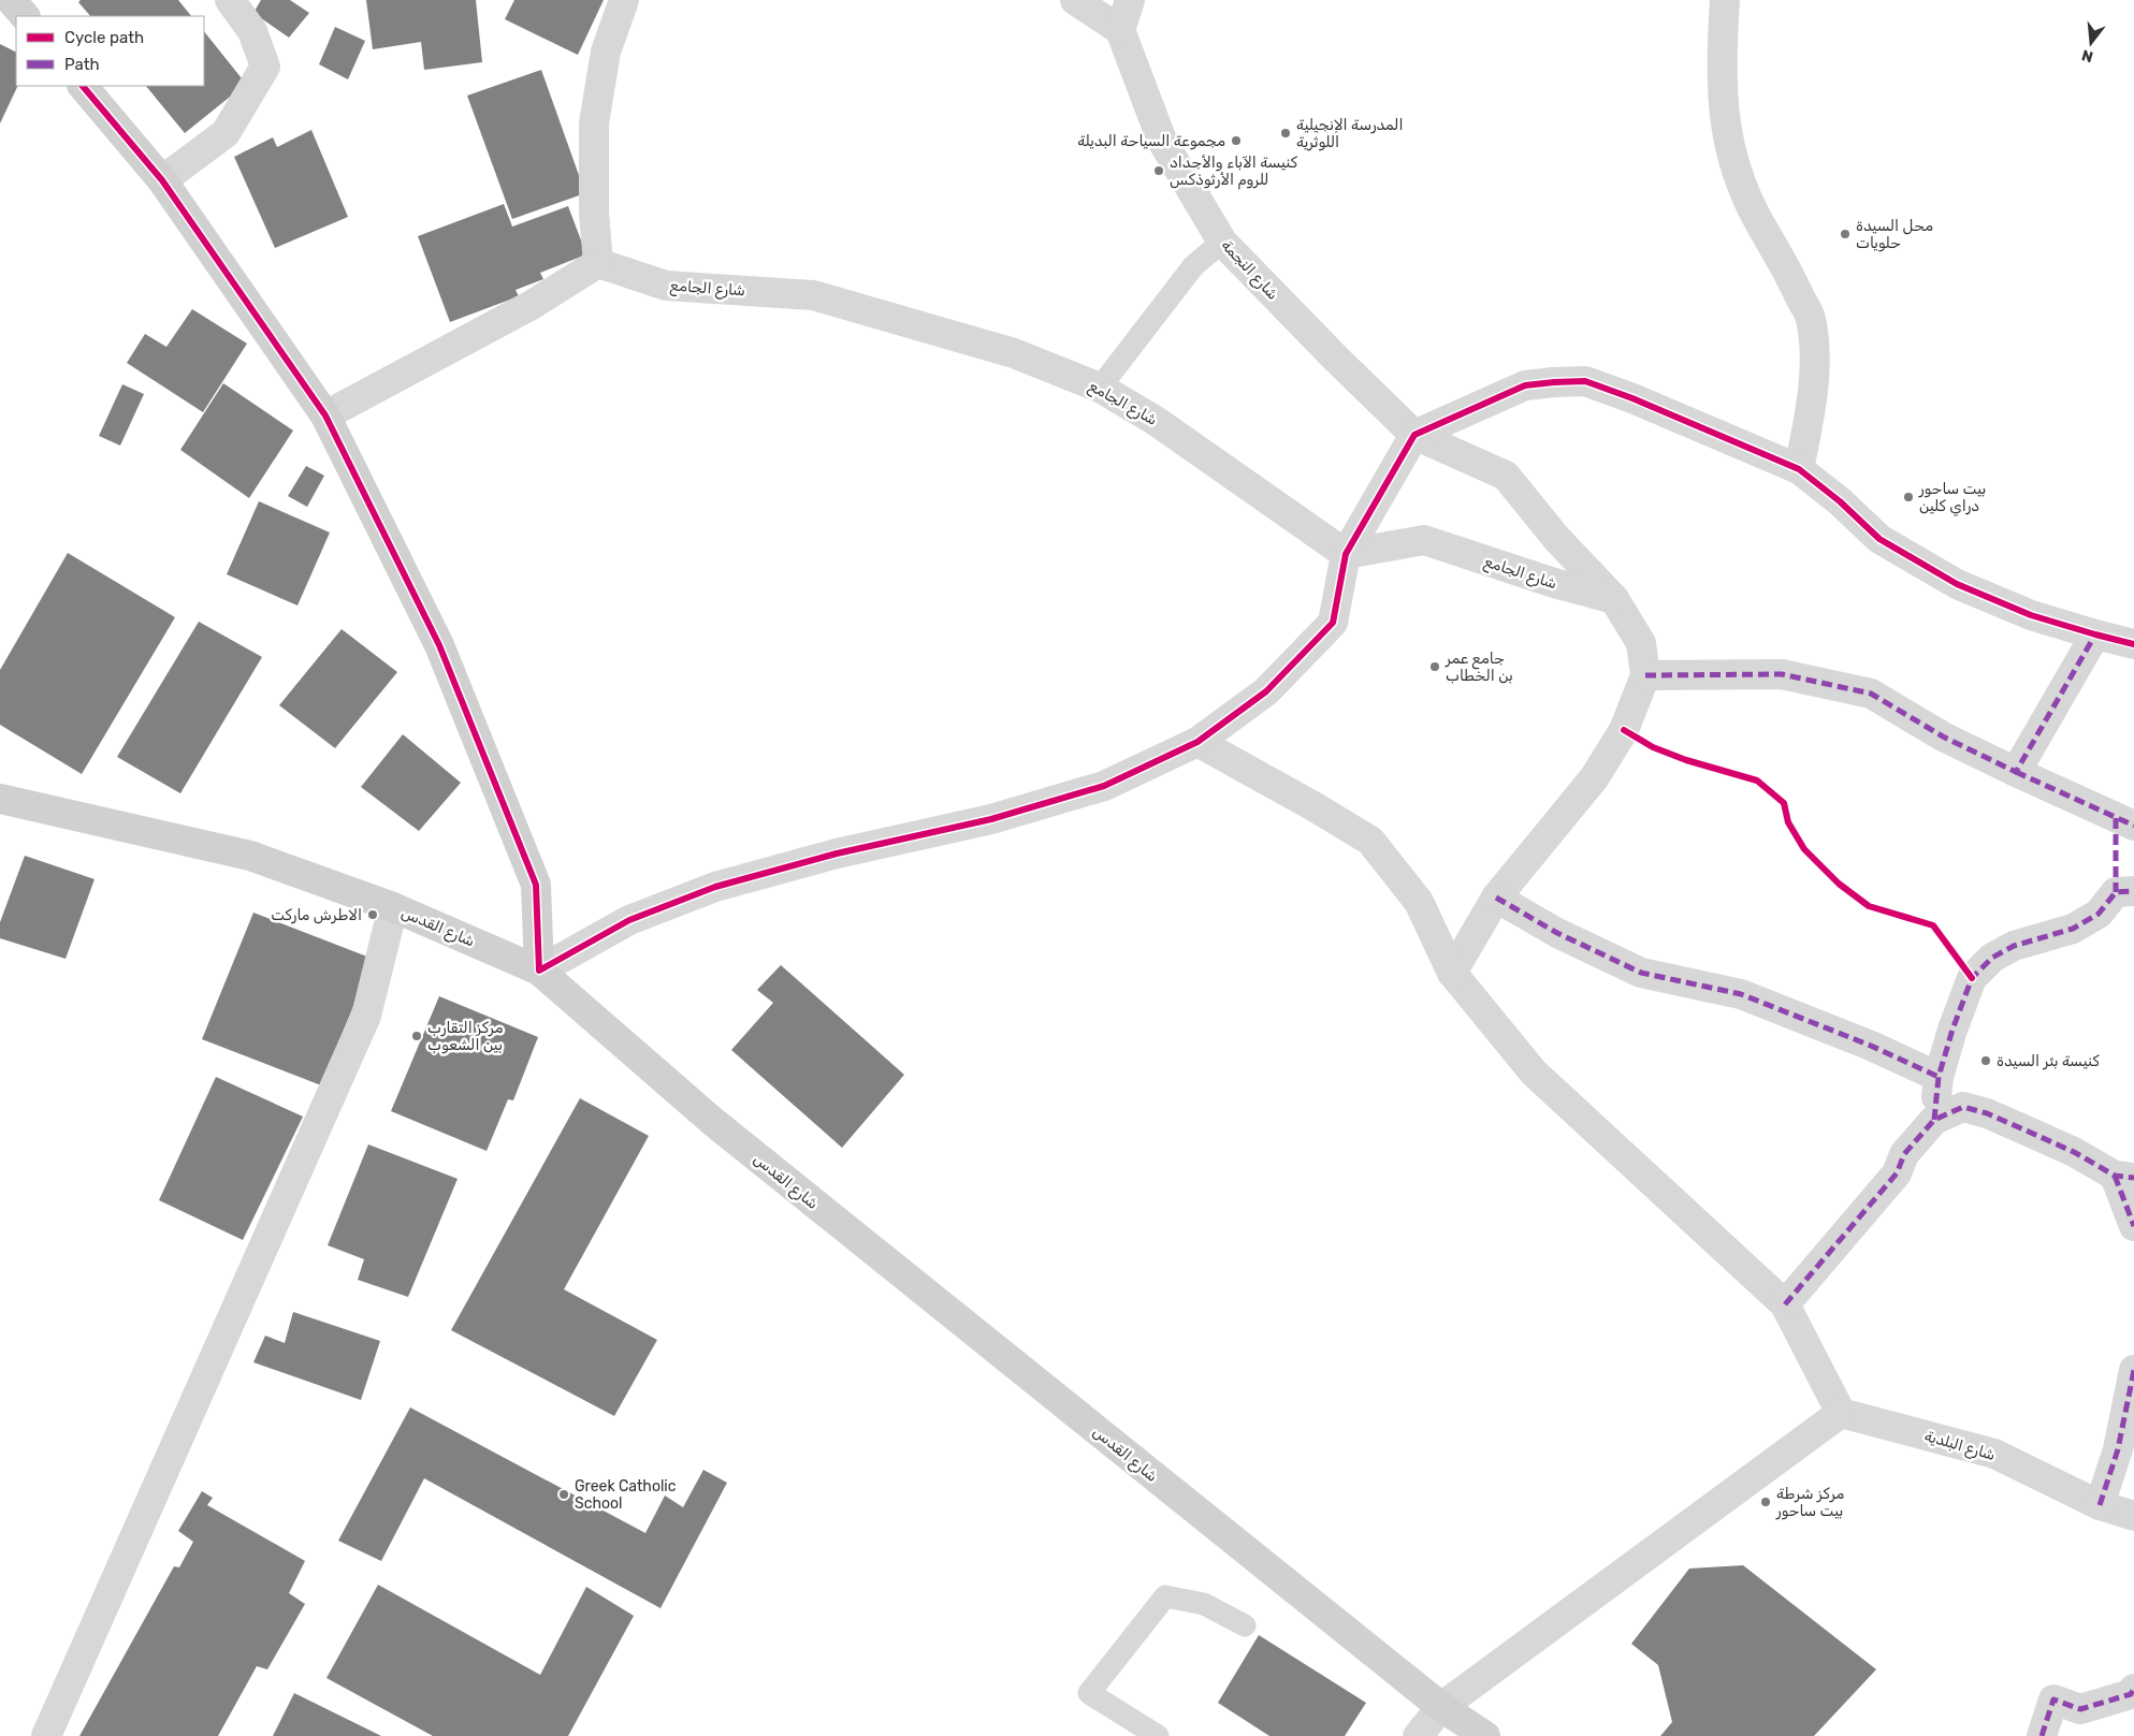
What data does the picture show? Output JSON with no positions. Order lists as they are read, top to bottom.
{
  "streets": {
    "main road": ["شارع القدس"],
    "street": ["شارع النجمة", "شارع الجامع", "شارع البلدية"]
  },
  "crossings": [
    ["شارع النجمة", "شارع الجامع"]
  ],
  "places": [
    "المدرسة الإنجيلية اللوثرية",
    "مجموعة السياحة البديلة",
    "كنيسة الآباء والأجداد للروم الأرثوذكس",
    "محل السيدة حلويات",
    "بيت ساحور دراي كلين",
    "جامع عمر بن الخطاب",
    "الاطرش ماركت",
    "مركز التقارب بين الشعوب",
    "كنيسة بئر السيدة",
    "Greek Catholic School",
    "مركز شرطة بيت ساحور"
  ],
  "legend": ["Cycle path", "Path"],
  "north": "bottom"
}
